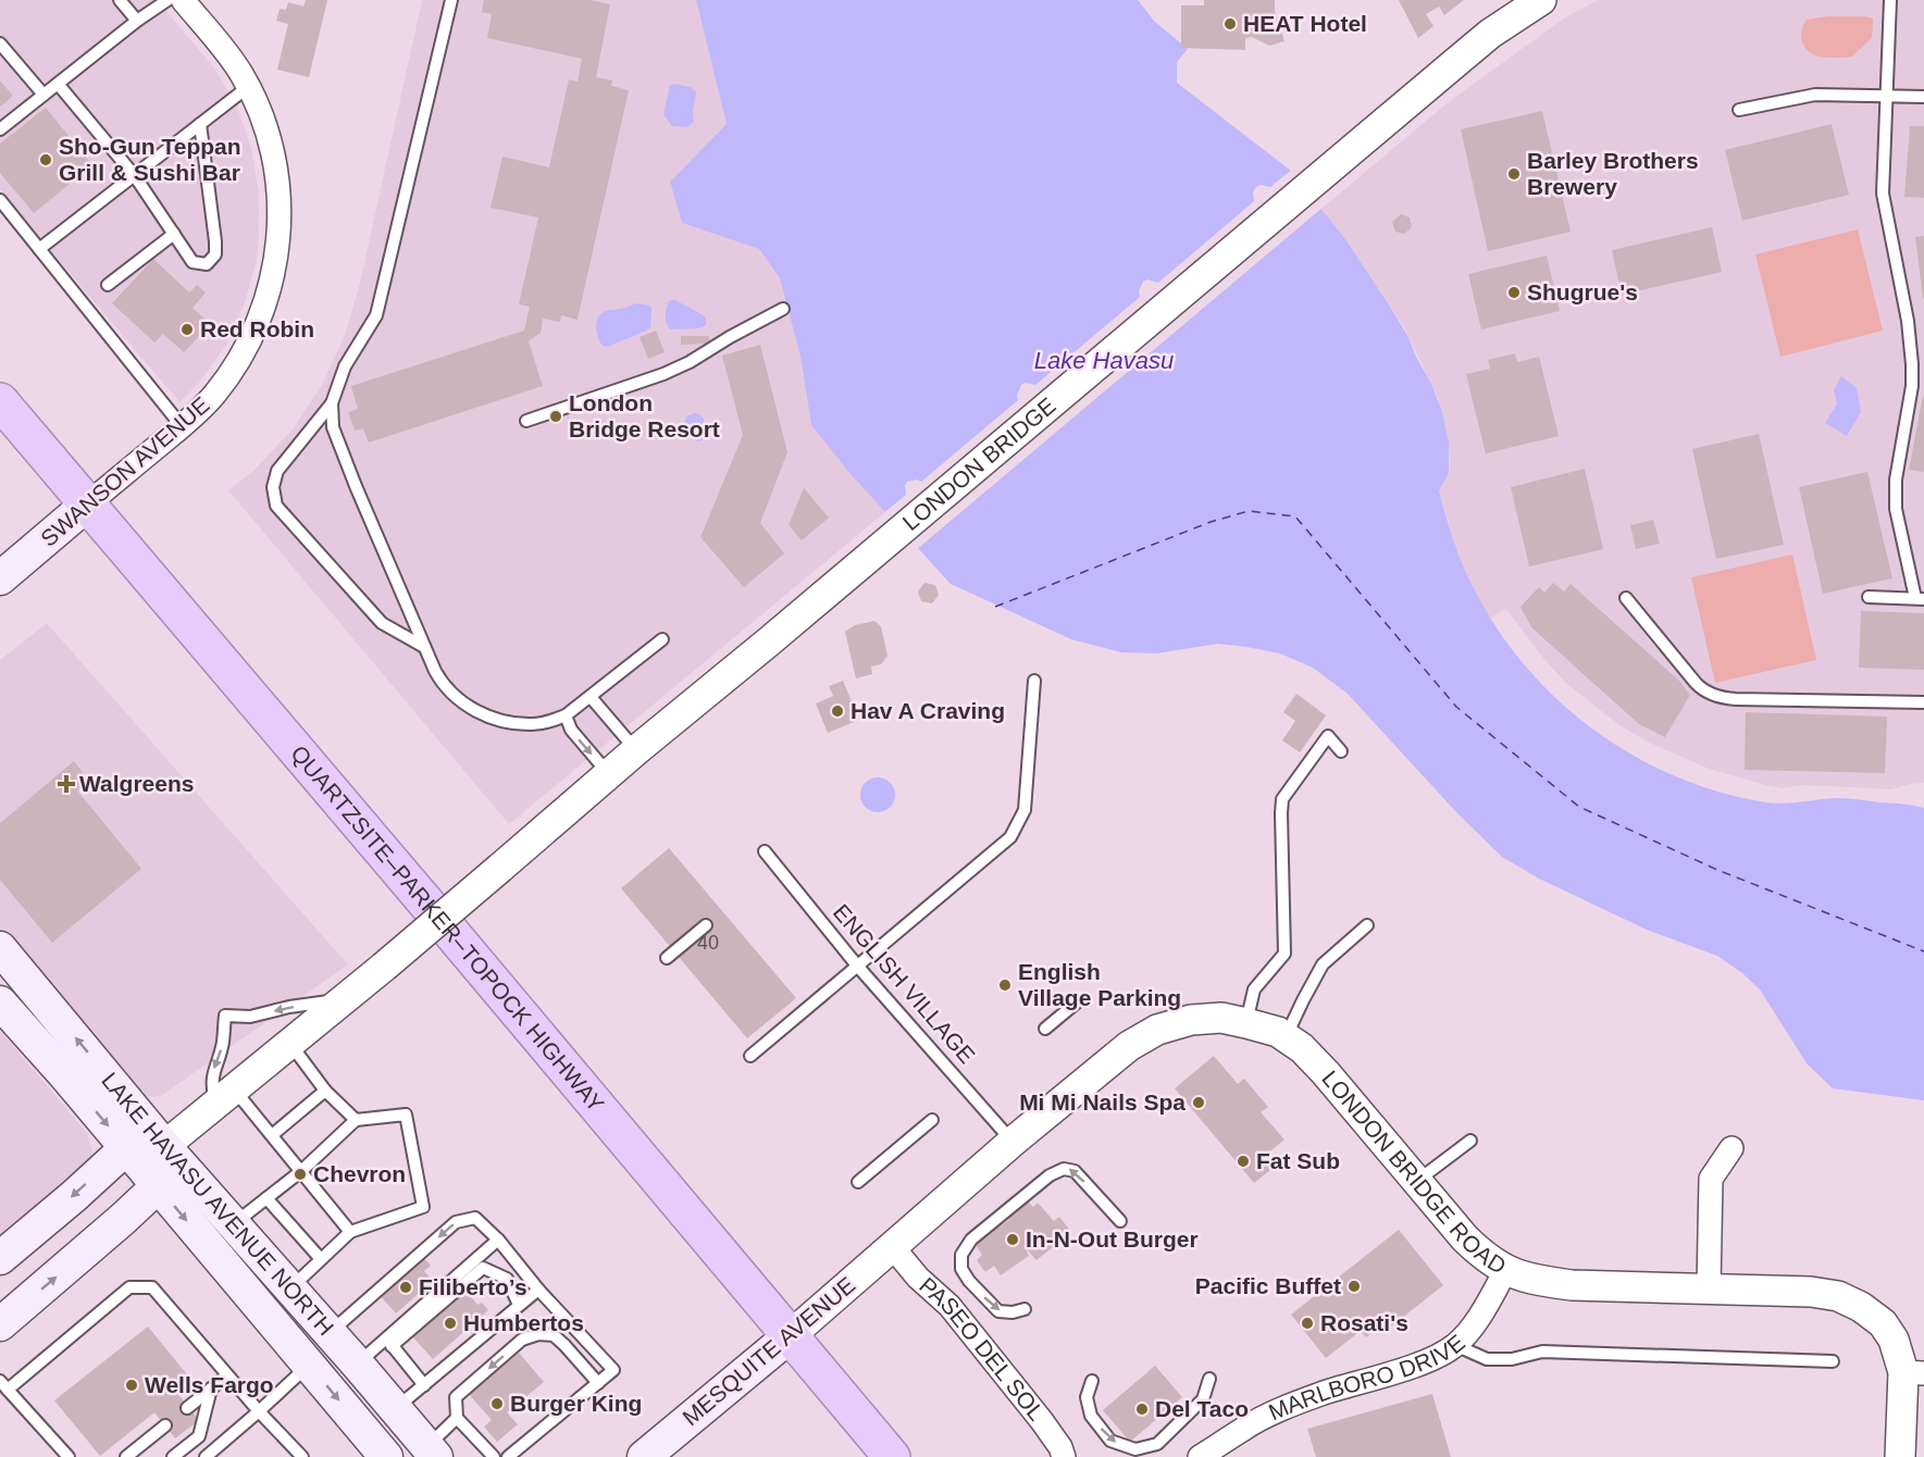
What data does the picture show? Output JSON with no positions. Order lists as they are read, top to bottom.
{
  "streets": {
    "highway": ["QUARTZSITE–PARKER–TOPOCK HIGHWAY"],
    "main road": ["SWANSON AVENUE", "LAKE HAVASU AVENUE NORTH", "MESQUITE AVENUE"],
    "street": [
      "LONDON BRIDGE",
      "LONDON BRIDGE ROAD",
      "PASEO DEL SOL",
      "MARLBORO DRIVE"
    ],
    "lane": ["ENGLISH VILLAGE"]
  },
  "crossings": [
    ["LONDON BRIDGE", "LAKE HAVASU AVENUE NORTH"],
    ["SWANSON AVENUE", "QUARTZSITE–PARKER–TOPOCK HIGHWAY"],
    ["QUARTZSITE–PARKER–TOPOCK HIGHWAY", "MESQUITE AVENUE"],
    ["ENGLISH VILLAGE", "LONDON BRIDGE ROAD"],
    ["LONDON BRIDGE ROAD", "PASEO DEL SOL"],
    ["LONDON BRIDGE ROAD", "MESQUITE AVENUE"],
    ["LONDON BRIDGE ROAD", "MARLBORO DRIVE"],
    ["PASEO DEL SOL", "MESQUITE AVENUE"]
  ],
  "water": ["Lake Havasu"],
  "places": {
    "other": [
      "HEAT Hotel",
      "Sho-Gun Teppan Grill & Sushi Bar",
      "Barley Brothers Brewery",
      "Shugrue's",
      "Red Robin",
      "London Bridge Resort",
      "Hav A Craving",
      "English Village Parking",
      "Mi Mi Nails Spa",
      "Fat Sub",
      "Chevron",
      "In-N-Out Burger",
      "Pacific Buffet",
      "Filiberto’s",
      "Humbertos",
      "Rosati's",
      "Wells Fargo",
      "Burger King",
      "Del Taco"
    ],
    "health": ["Walgreens"]
  },
  "house_numbers": ["40"]
}
